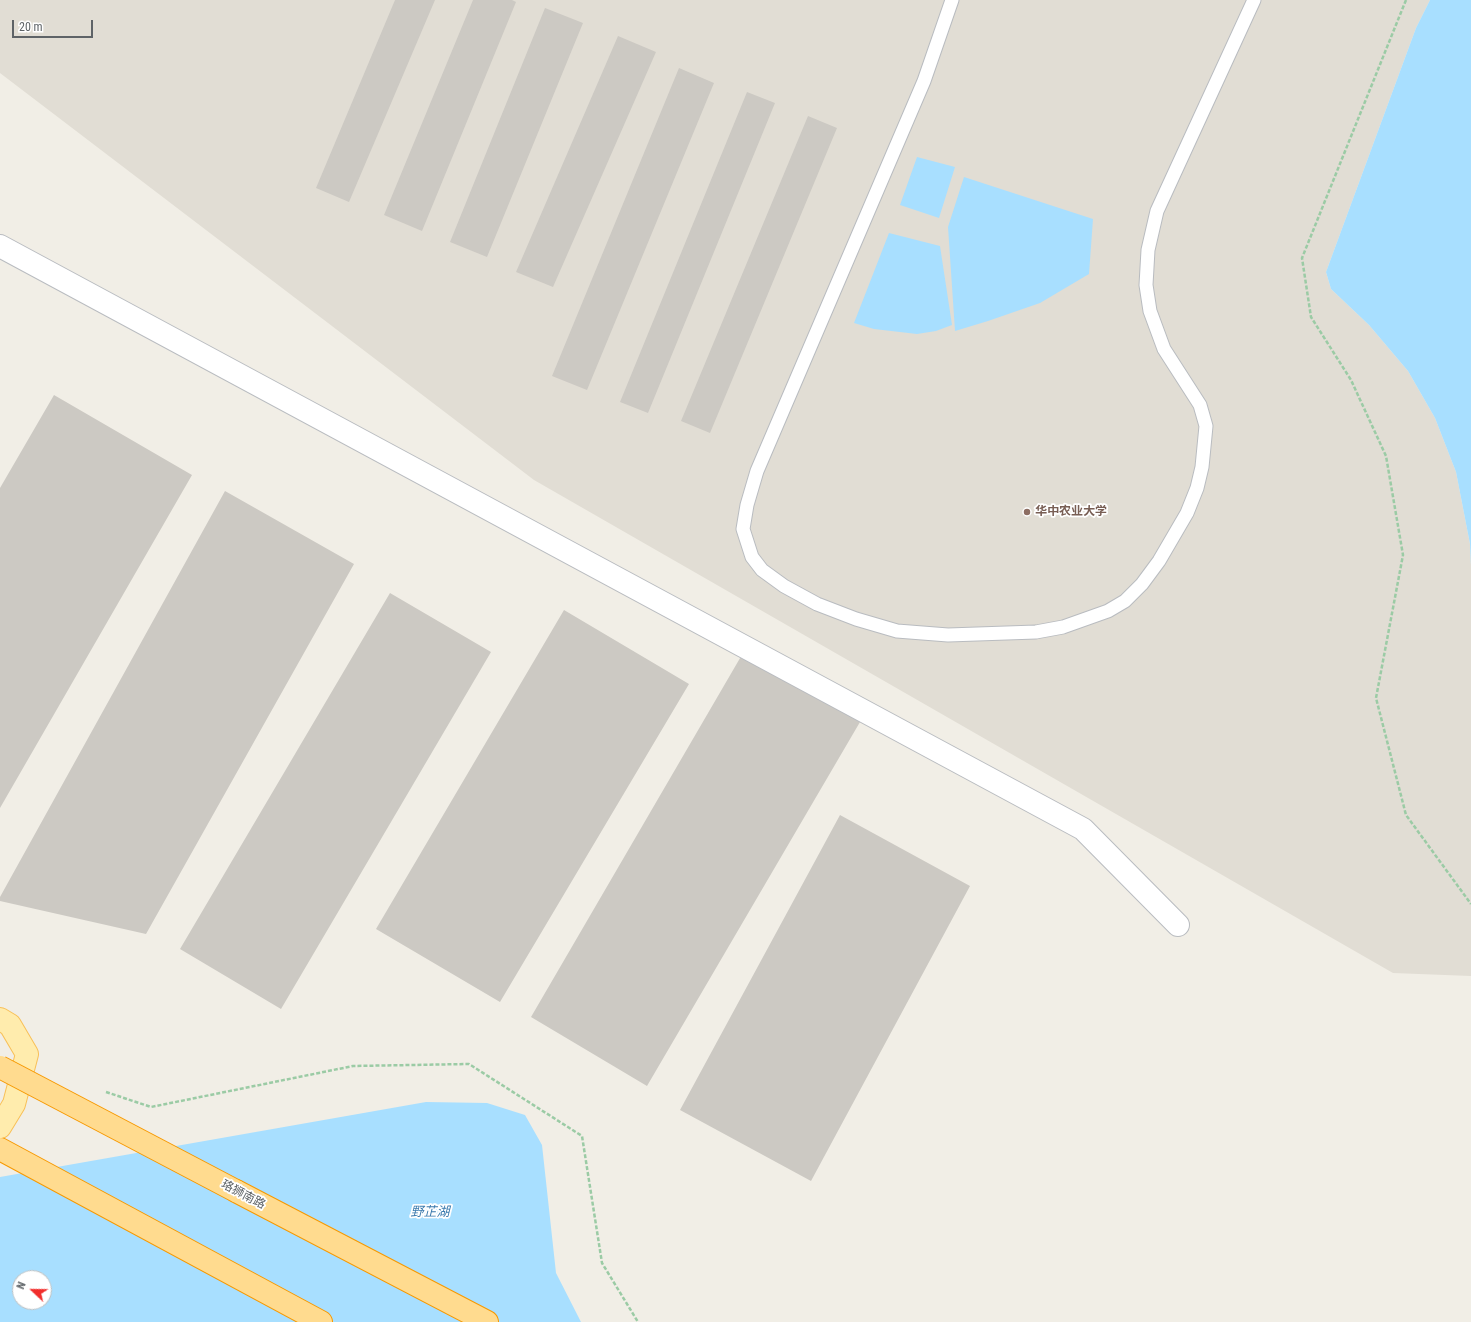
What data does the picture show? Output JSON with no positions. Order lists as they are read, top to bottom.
{
  "streets": {
    "highway": ["珞狮南路"]
  },
  "water": ["野芷湖"],
  "places": ["华中农业大学"],
  "scale_bar": "20 m",
  "north": "left"
}
